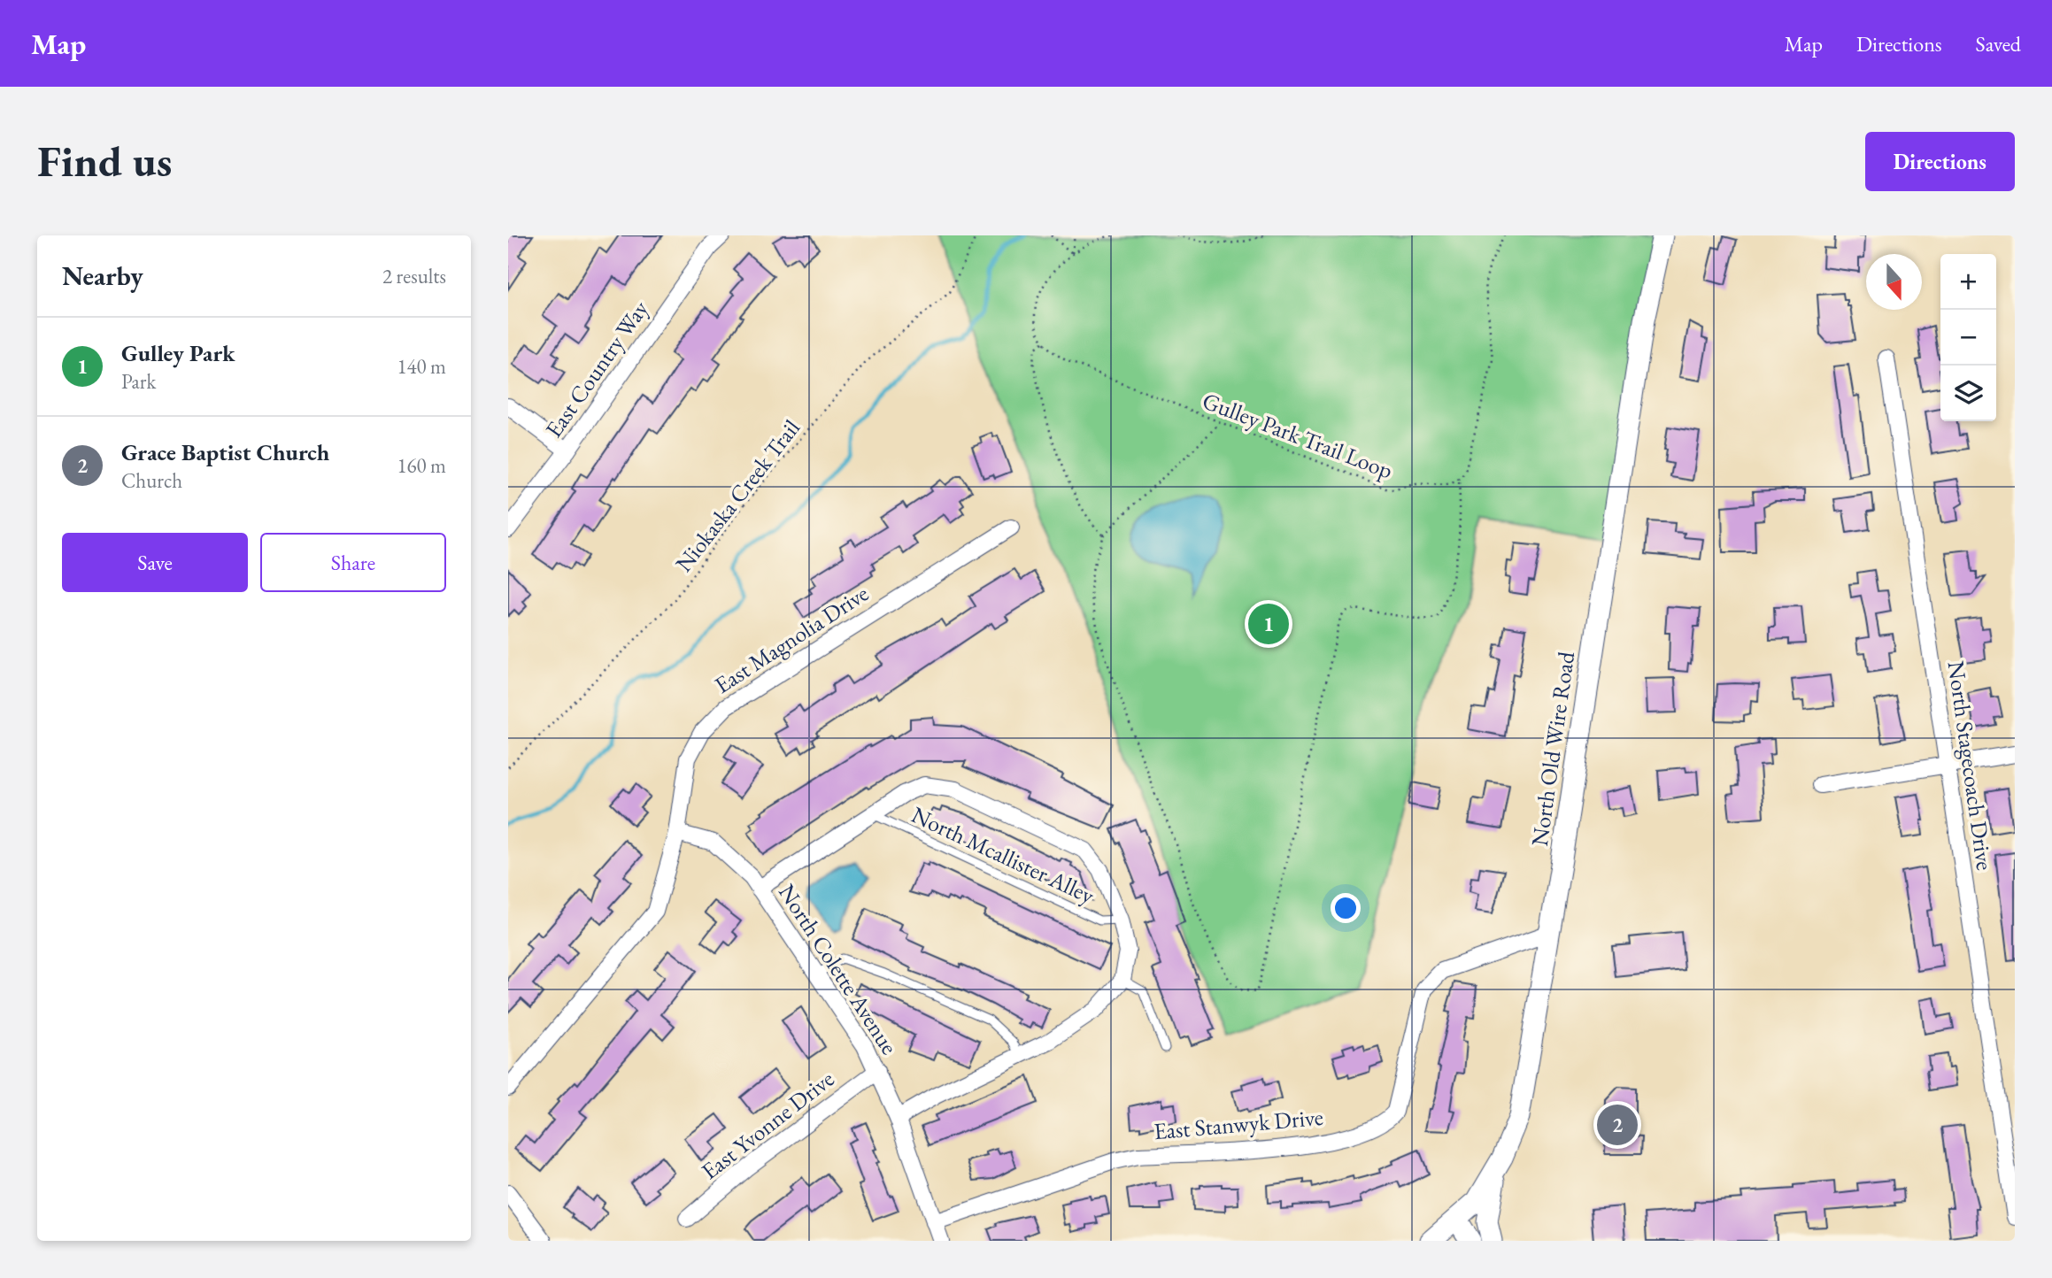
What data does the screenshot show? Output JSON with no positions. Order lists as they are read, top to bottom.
{
  "streets": {
    "street": [
      "East Country Way",
      "East Magnolia Drive",
      "North Old Wire Road",
      "North Stagecoach Drive",
      "North Colette Avenue",
      "East Stanwyk Drive",
      "East Yvonne Drive"
    ],
    "lane": ["North Mcallister Alley"],
    "path": ["Gulley Park Trail Loop", "Niokaska Creek Trail"]
  },
  "crossings": [
    ["East Magnolia Drive", "North Colette Avenue"],
    ["North Old Wire Road", "East Stanwyk Drive"],
    ["North Colette Avenue", "East Stanwyk Drive"],
    ["North Colette Avenue", "East Yvonne Drive"]
  ],
  "north": "bottom",
  "page": {
    "header": "Map",
    "nav": ["Map", "Directions", "Saved"],
    "buttons": [
      "Directions",
      ["Save", "Share"]
    ],
    "title": "Find us",
    "heading": ["Nearby", "2 results"],
    "map_buttons": ["+", "−"],
    "list": [
      {
        "mark": "1",
        "name": "Gulley Park",
        "note": "Park",
        "value": "140 m"
      },
      {
        "mark": "2",
        "name": "Grace Baptist Church",
        "note": "Church",
        "value": "160 m"
      }
    ],
    "pins": ["1", "2"]
  }
}
